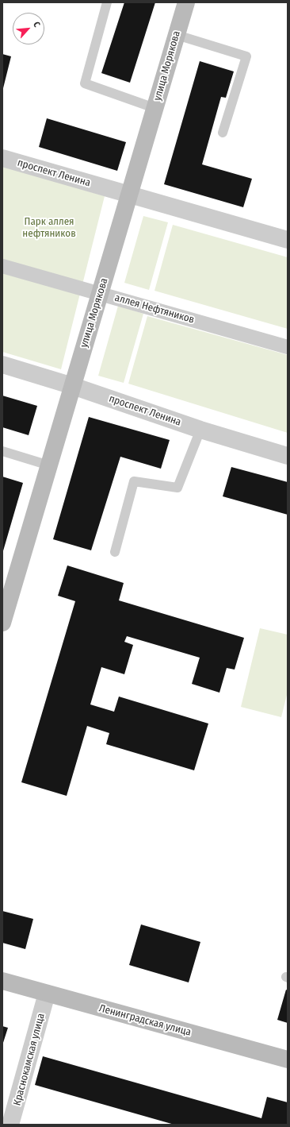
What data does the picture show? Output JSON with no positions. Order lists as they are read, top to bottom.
{
  "streets": {
    "main road": ["улица Морякова", "Ленинградская улица"],
    "street": ["проспект Ленина", "аллея Нефтяников", "Краснокамская улица"]
  },
  "crossings": [
    ["улица Морякова", "проспект Ленина"],
    ["улица Морякова", "аллея Нефтяников"],
    ["Ленинградская улица", "Краснокамская улица"]
  ],
  "parks": ["Парк аллея нефтяников"],
  "north": "top right"
}
